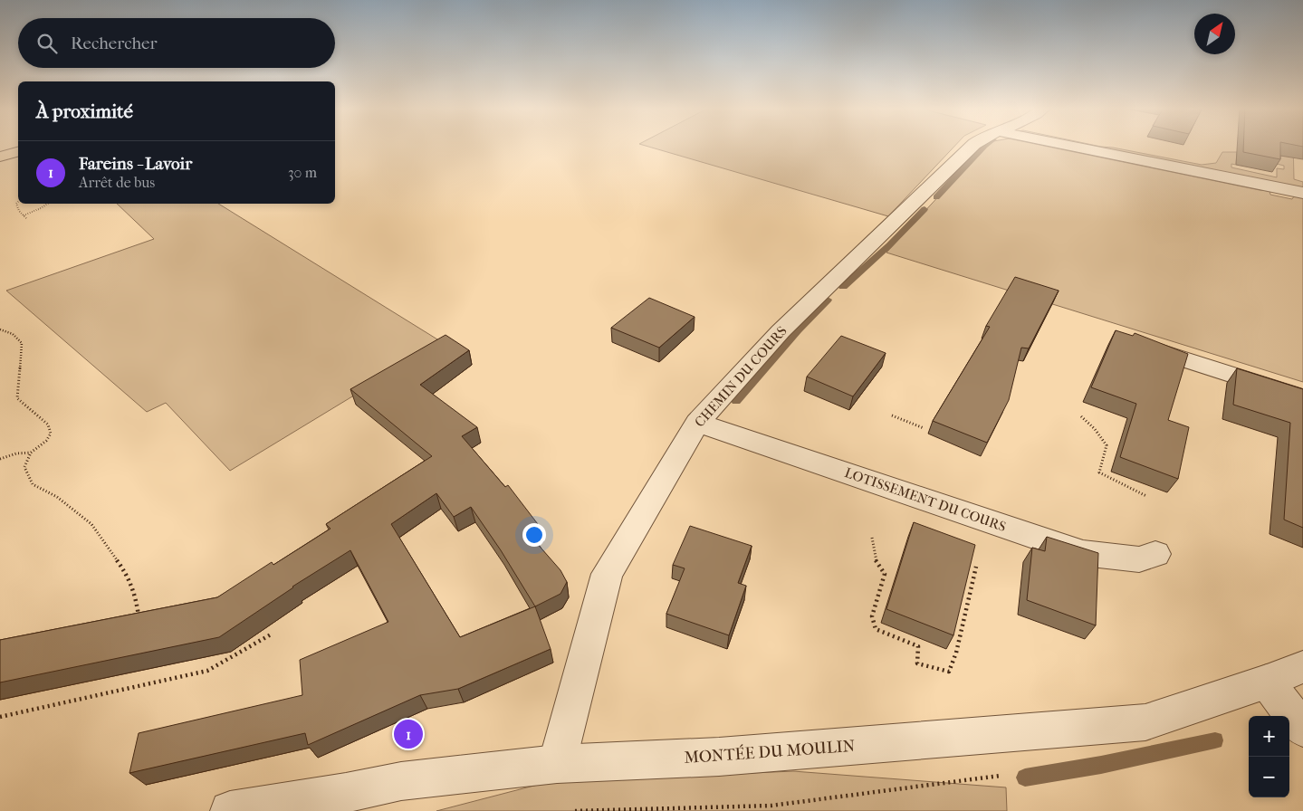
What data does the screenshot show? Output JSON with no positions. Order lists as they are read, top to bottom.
{
  "streets": {
    "street": ["CHEMIN DU COURS", "LOTISSEMENT DU COURS", "MONTÉE DU MOULIN"]
  },
  "crossings": [
    ["CHEMIN DU COURS", "LOTISSEMENT DU COURS"],
    ["CHEMIN DU COURS", "MONTÉE DU MOULIN"]
  ],
  "north": "top right",
  "page": {
    "search": "Rechercher",
    "heading": "À proximité",
    "list": [
      {
        "mark": "1",
        "name": "Fareins - Lavoir",
        "note": "Arrêt de bus",
        "value": "30 m"
      }
    ],
    "map_buttons": ["+", "−"],
    "pins": "1"
  }
}
